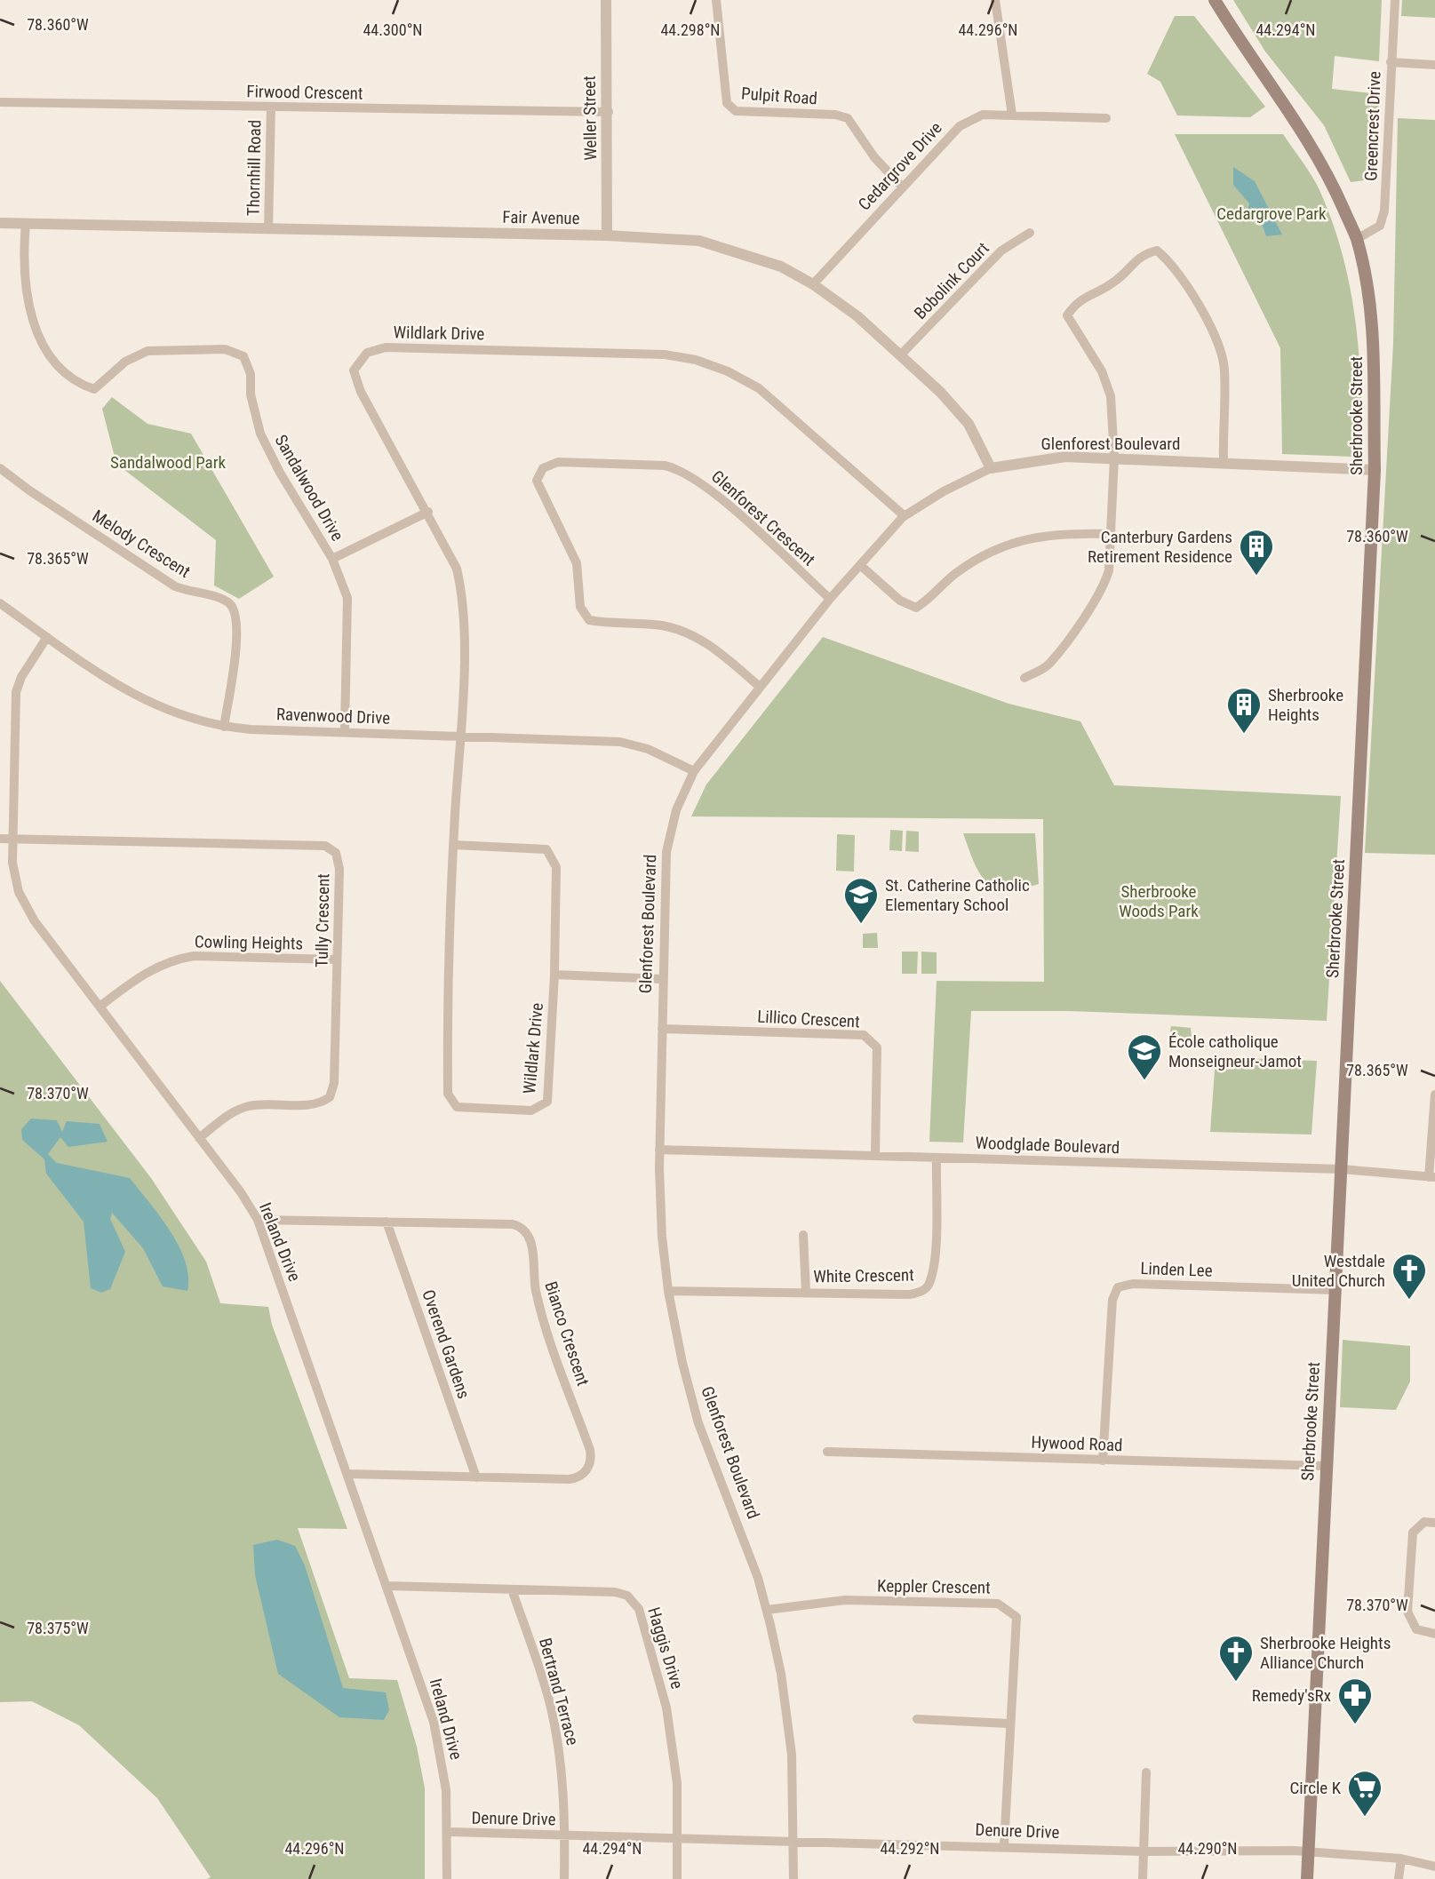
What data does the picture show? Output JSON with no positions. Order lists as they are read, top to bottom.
{
  "streets": {
    "main road": ["Sherbrooke Street"],
    "street": [
      "Firwood Crescent",
      "Pulpit Road",
      "Weller Street",
      "Greencrest Drive",
      "Cedargrove Drive",
      "Thornhill Road",
      "Fair Avenue",
      "Bobolink Court",
      "Wildlark Drive",
      "Glenforest Boulevard",
      "Sandalwood Drive",
      "Glenforest Crescent",
      "Melody Crescent",
      "Ravenwood Drive",
      "Tully Crescent",
      "Cowling Heights",
      "Lillico Crescent",
      "Woodglade Boulevard",
      "Ireland Drive",
      "Linden Lee",
      "White Crescent",
      "Bianco Crescent",
      "Overend Gardens",
      "Hywood Road",
      "Keppler Crescent",
      "Haggis Drive",
      "Bertrand Terrace",
      "Denure Drive"
    ]
  },
  "crossings": [
    ["Firwood Crescent", "Weller Street"],
    ["Firwood Crescent", "Thornhill Road"],
    ["Pulpit Road", "Cedargrove Drive"],
    ["Weller Street", "Fair Avenue"],
    ["Greencrest Drive", "Sherbrooke Street"],
    ["Cedargrove Drive", "Fair Avenue"],
    ["Thornhill Road", "Fair Avenue"],
    ["Fair Avenue", "Bobolink Court"],
    ["Fair Avenue", "Glenforest Boulevard"],
    ["Fair Avenue", "Sandalwood Drive"],
    ["Wildlark Drive", "Glenforest Boulevard"],
    ["Wildlark Drive", "Ravenwood Drive"],
    ["Sherbrooke Street", "Glenforest Boulevard"],
    ["Sherbrooke Street", "Woodglade Boulevard"],
    ["Sherbrooke Street", "Linden Lee"],
    ["Sherbrooke Street", "Hywood Road"],
    ["Sherbrooke Street", "Denure Drive"],
    ["Glenforest Boulevard", "Glenforest Crescent"],
    ["Glenforest Boulevard", "Ravenwood Drive"],
    ["Glenforest Boulevard", "Lillico Crescent"],
    ["Glenforest Boulevard", "Woodglade Boulevard"],
    ["Glenforest Boulevard", "White Crescent"],
    ["Glenforest Boulevard", "Keppler Crescent"],
    ["Glenforest Boulevard", "Denure Drive"],
    ["Sandalwood Drive", "Ravenwood Drive"],
    ["Melody Crescent", "Ravenwood Drive"],
    ["Ravenwood Drive", "Ireland Drive"],
    ["Tully Crescent", "Cowling Heights"],
    ["Tully Crescent", "Ireland Drive"],
    ["Cowling Heights", "Ireland Drive"],
    ["Lillico Crescent", "Woodglade Boulevard"],
    ["Woodglade Boulevard", "White Crescent"],
    ["Ireland Drive", "Bianco Crescent"],
    ["Ireland Drive", "Haggis Drive"],
    ["Ireland Drive", "Denure Drive"],
    ["Linden Lee", "Hywood Road"],
    ["Bianco Crescent", "Overend Gardens"],
    ["Keppler Crescent", "Denure Drive"],
    ["Haggis Drive", "Bertrand Terrace"],
    ["Haggis Drive", "Denure Drive"],
    ["Bertrand Terrace", "Denure Drive"]
  ],
  "parks": ["Cedargrove Park", "Sandalwood Park", "Sherbrooke Woods Park"],
  "places": {
    "building": ["Canterbury Gardens Retirement Residence", "Sherbrooke Heights"],
    "school or university": ["St. Catherine Catholic Elementary School", "École catholique Monseigneur-Jamot"],
    "church": ["Westdale United Church", "Sherbrooke Heights Alliance Church"],
    "pharmacy": ["Remedy'sRx"],
    "supermarket": ["Circle K"]
  },
  "coordinates": [
    "78.360°W",
    "44.300°N",
    "44.298°N",
    "44.296°N",
    "44.294°N",
    "78.365°W",
    "78.370°W",
    "78.375°W",
    "44.292°N",
    "44.290°N"
  ]
}
